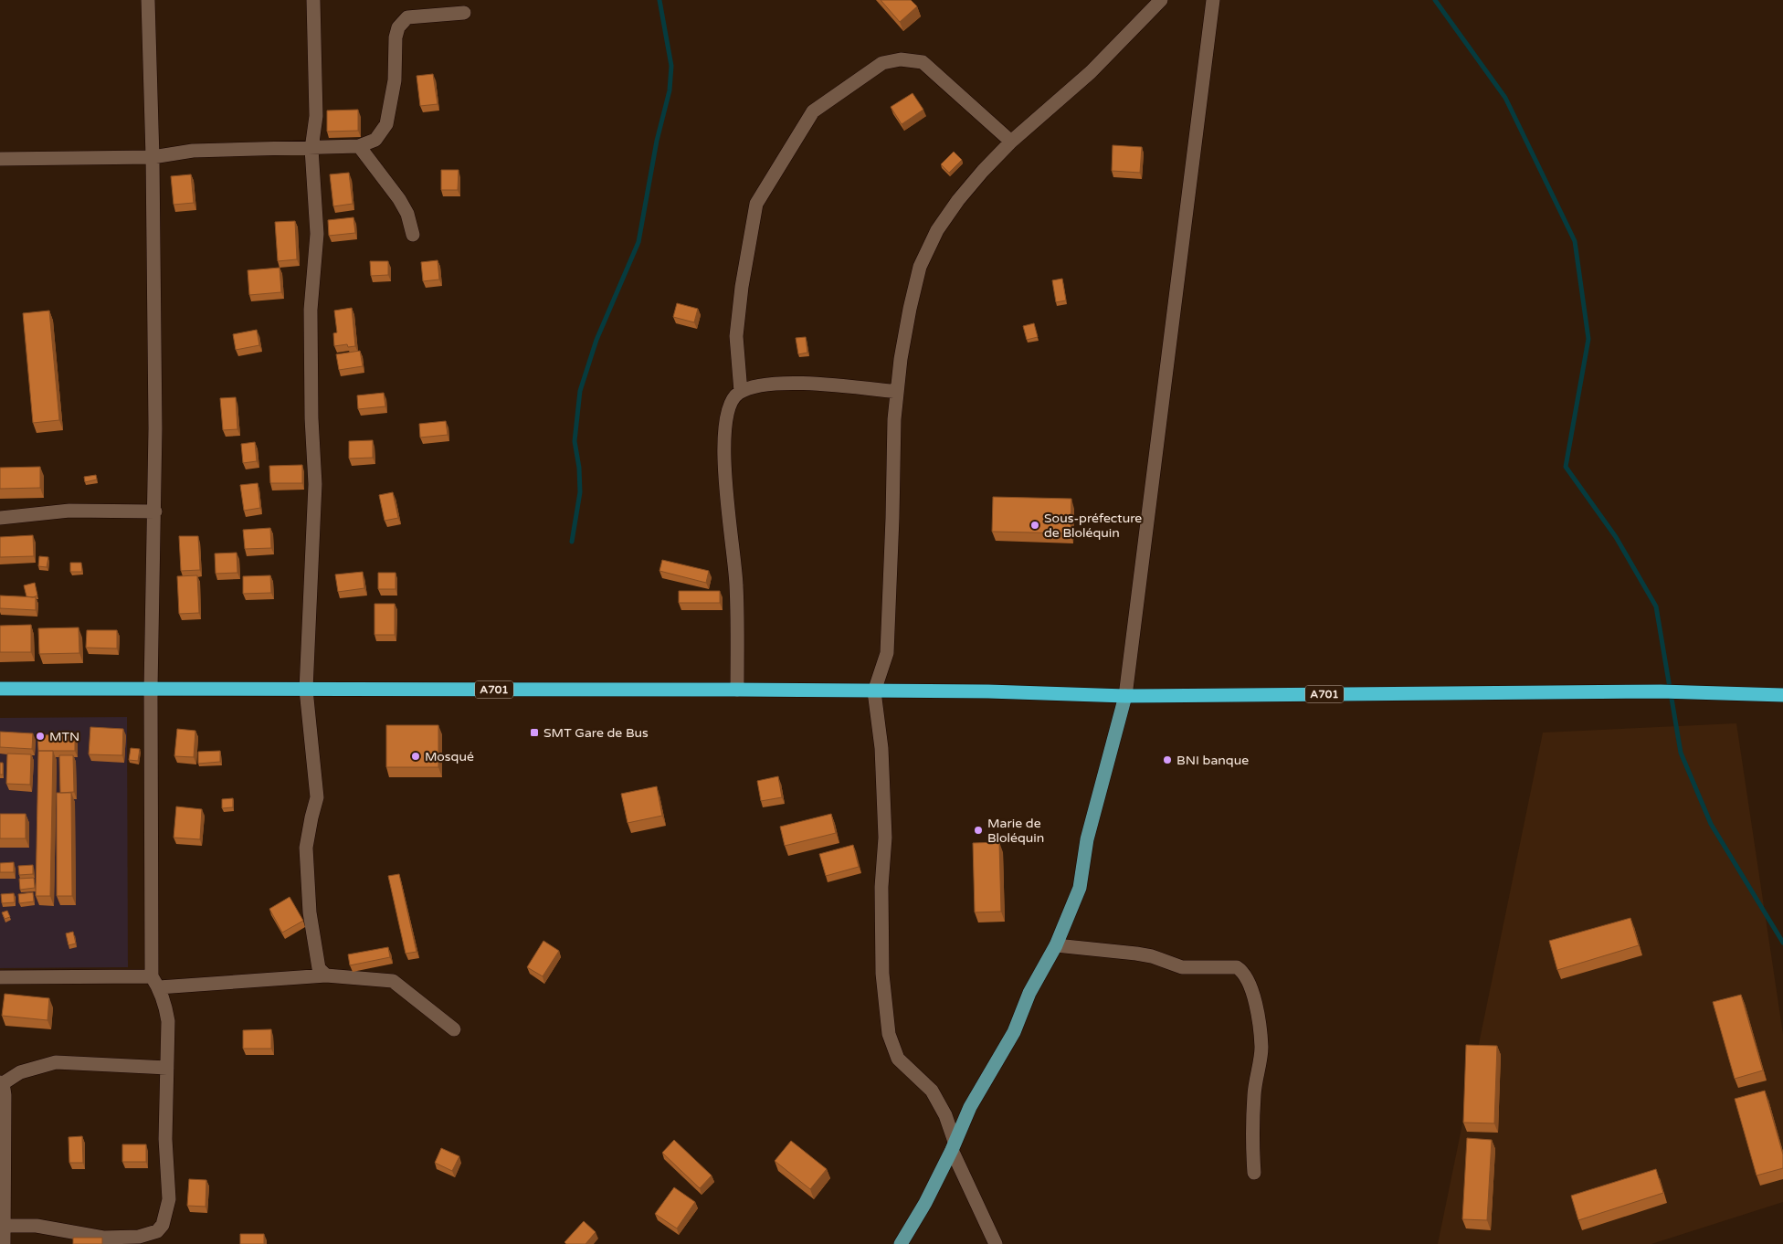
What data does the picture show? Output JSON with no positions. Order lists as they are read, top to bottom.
{
  "streets": {
    "highway": ["A701"]
  },
  "places": {
    "other": [
      "Sous-préfecture de Bloléquin",
      "MTN",
      "Mosqué",
      "BNI banque",
      "Marie de Bloléquin"
    ],
    "transit": ["SMT Gare de Bus"]
  }
}
